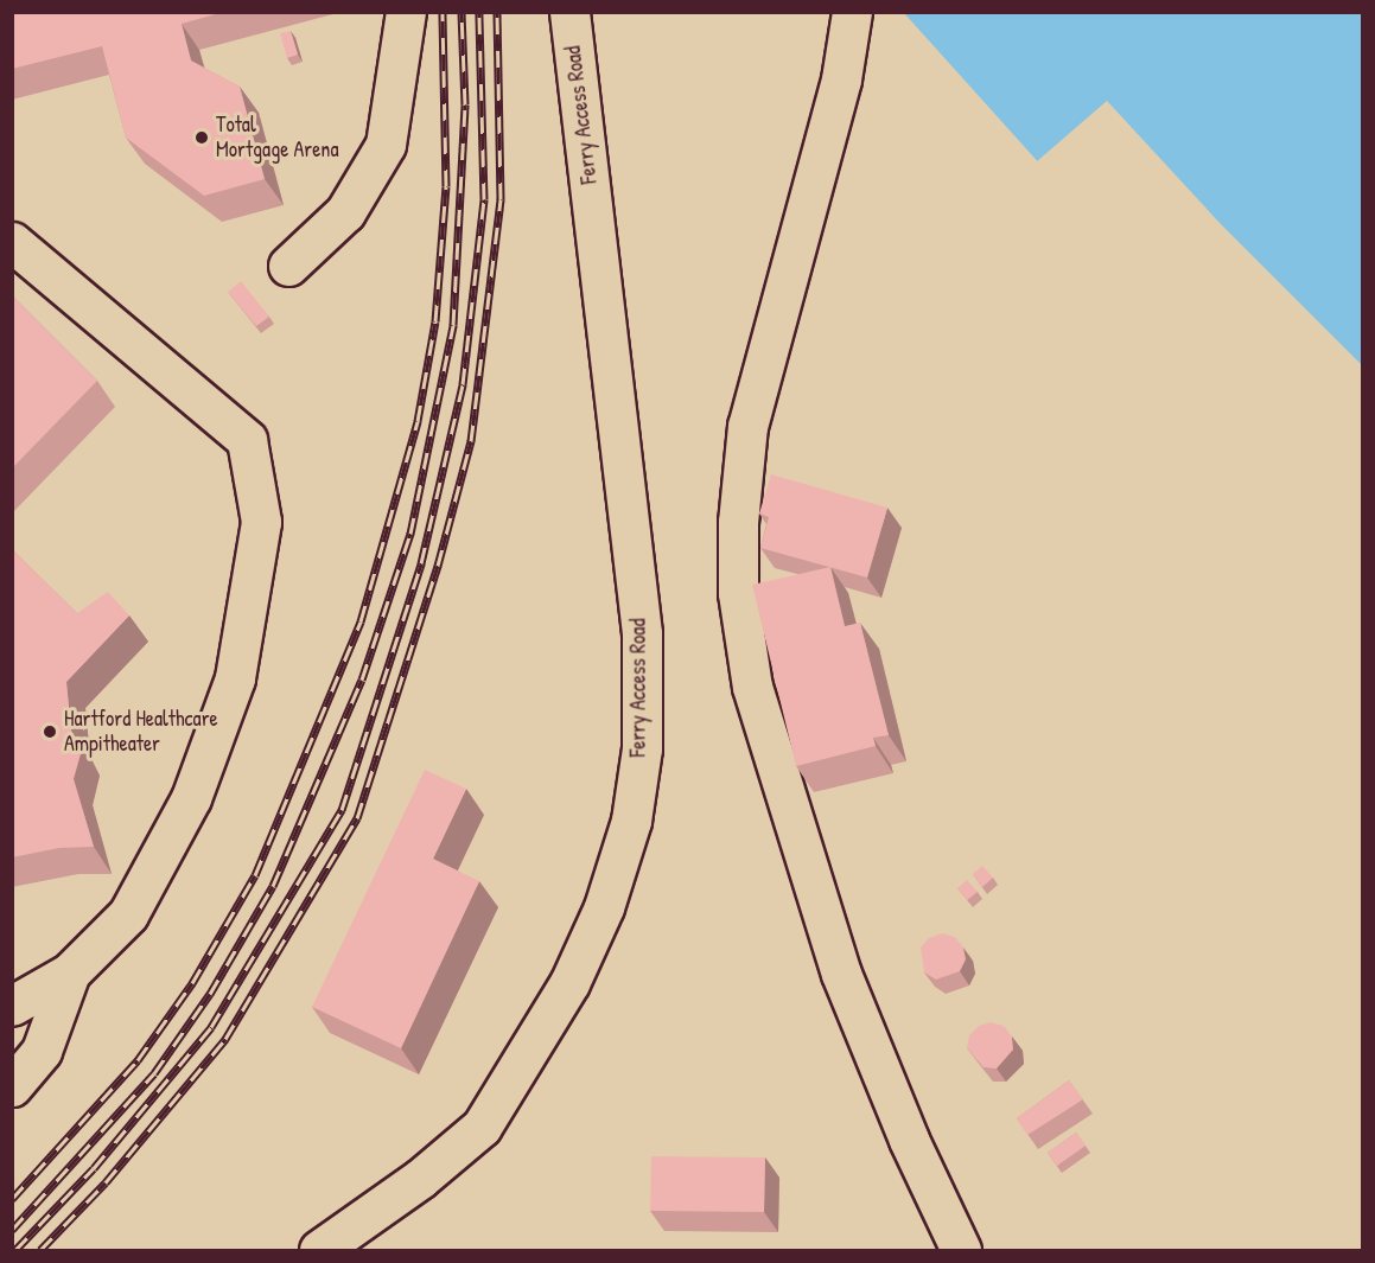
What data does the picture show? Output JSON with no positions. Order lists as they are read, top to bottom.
{
  "streets": {
    "street": ["Ferry Access Road"]
  },
  "places": ["Total Mortgage Arena", "Hartford Healthcare Ampitheater"]
}
